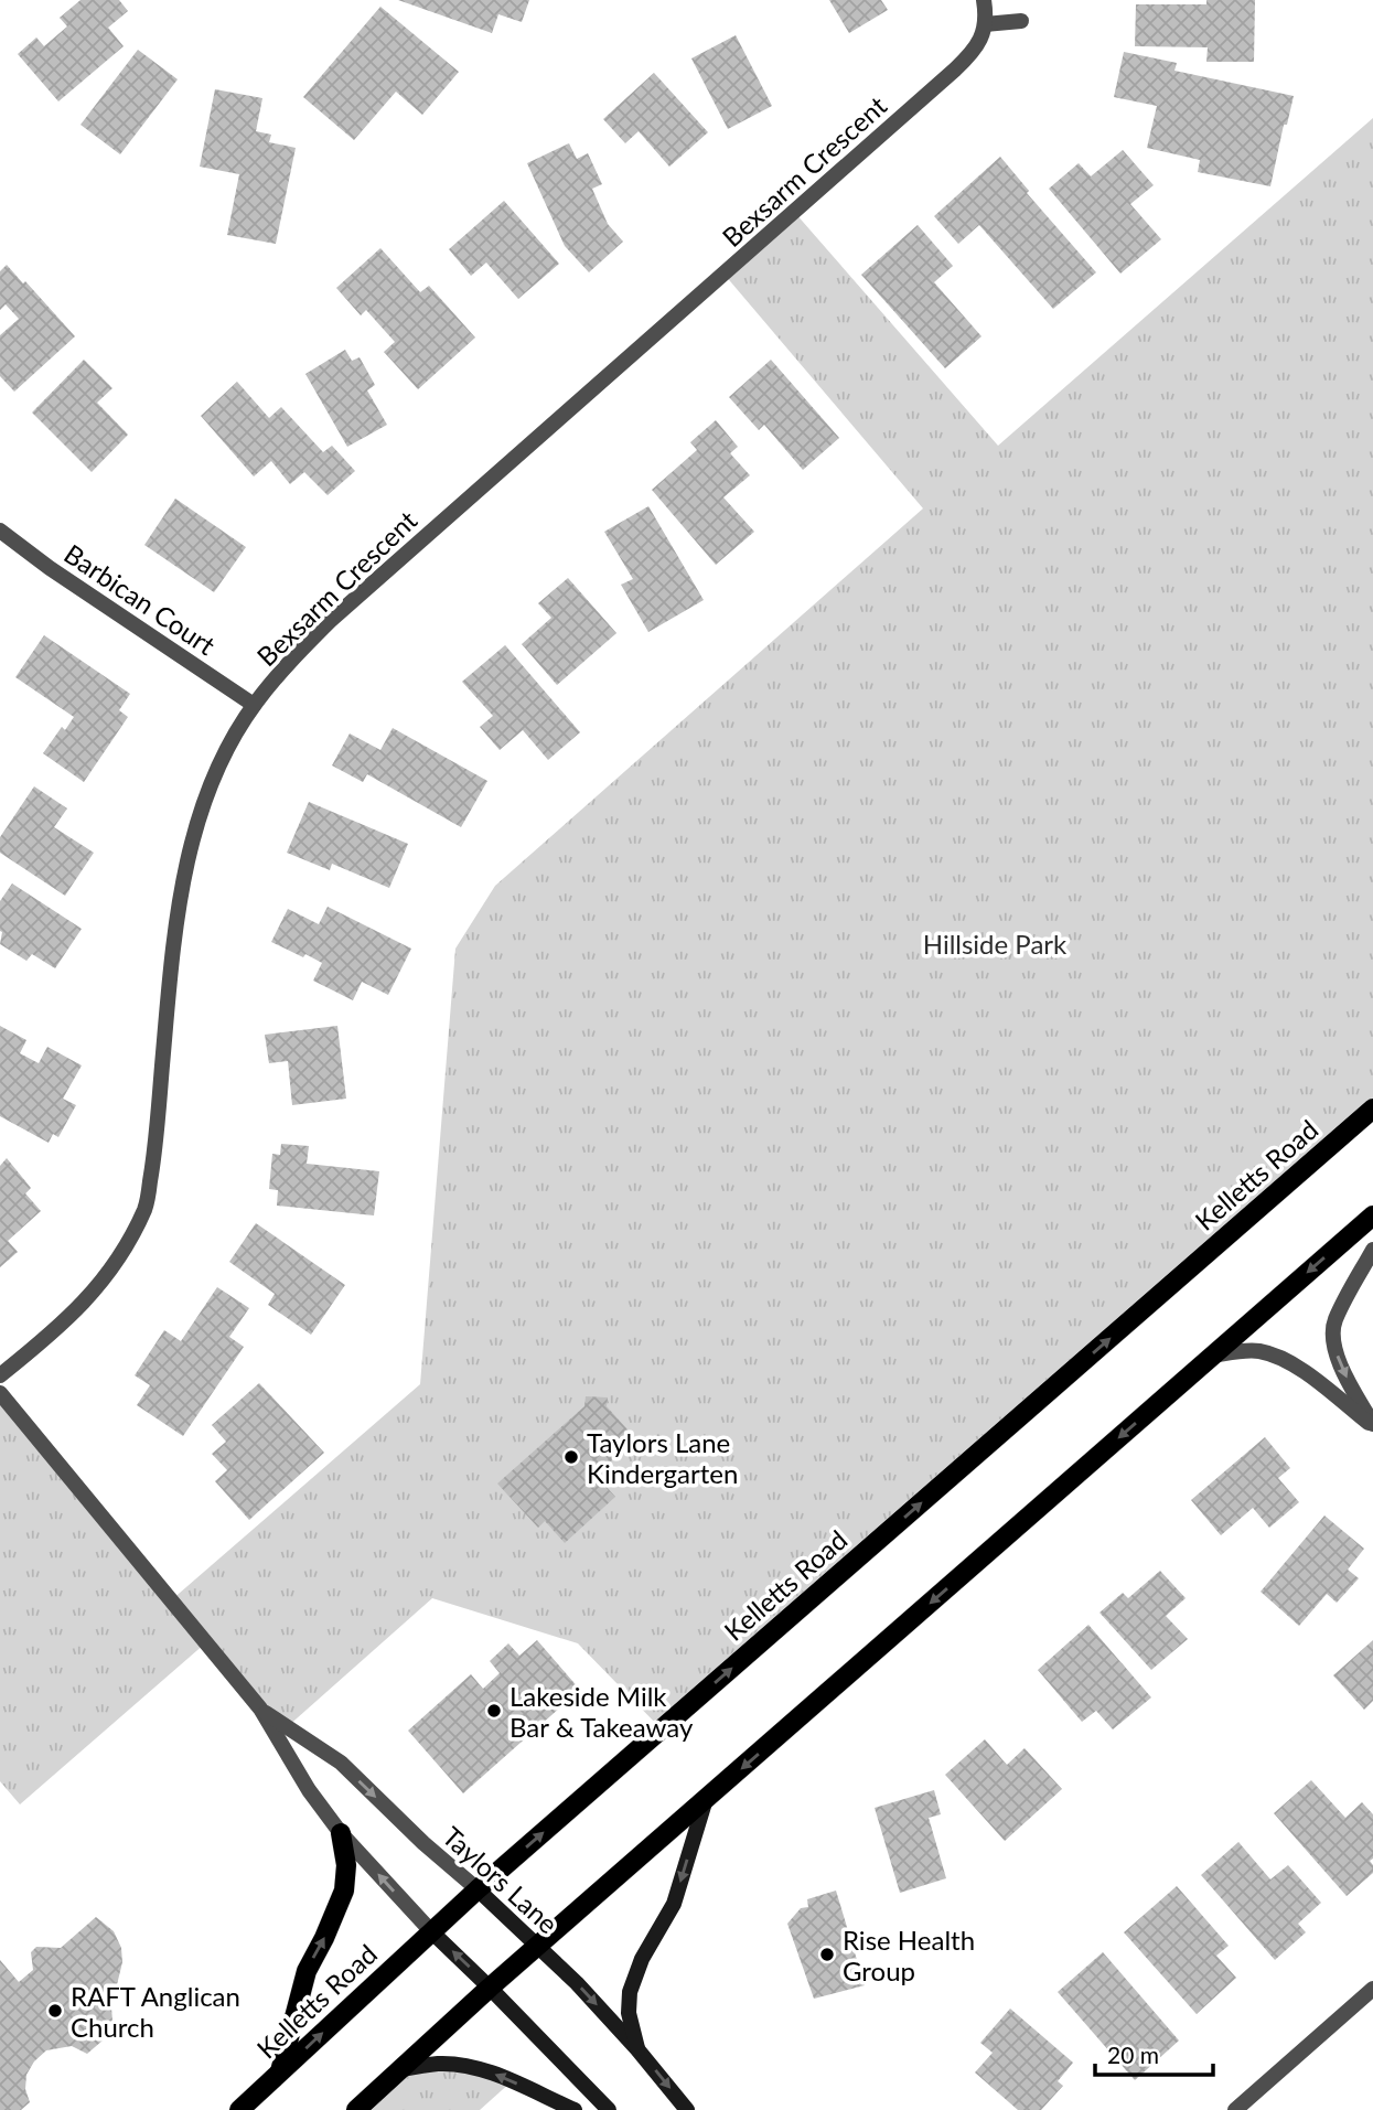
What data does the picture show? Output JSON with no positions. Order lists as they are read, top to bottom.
{
  "streets": {
    "main road": ["Kelletts Road", "Taylors Lane"],
    "street": ["Bexsarm Crescent", "Barbican Court"]
  },
  "crossings": [
    ["Bexsarm Crescent", "Barbican Court"],
    ["Kelletts Road", "Taylors Lane"]
  ],
  "parks": ["Hillside Park"],
  "places": [
    "Taylors Lane Kindergarten",
    "Lakeside Milk Bar & Takeaway",
    "Rise Health Group",
    "RAFT Anglican Church"
  ],
  "scale_bar": "20 m"
}
